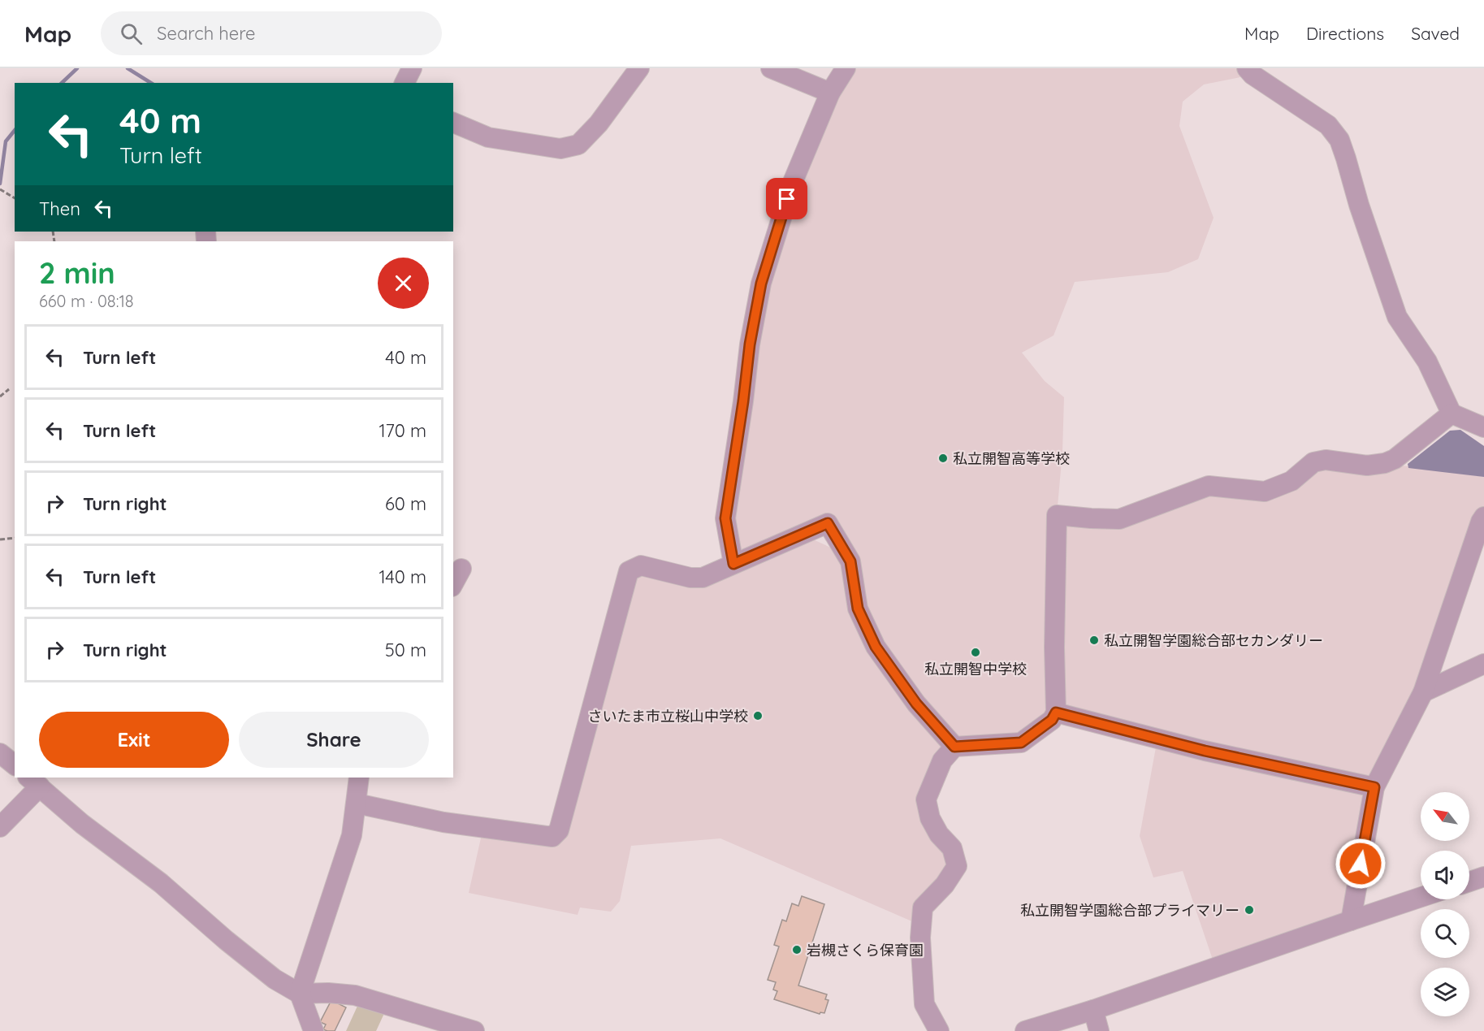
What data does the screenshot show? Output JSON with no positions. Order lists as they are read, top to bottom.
{
  "places": [
    "私立開智高等学校",
    "私立開智学園総合部セカンダリー",
    "私立開智中学校",
    "さいたま市立桜山中学校",
    "私立開智学園総合部プライマリー",
    "岩槻さくら保育園"
  ],
  "north": "top left",
  "page": {
    "header": "Map",
    "search": "Search here",
    "nav": ["Map", "Directions", "Saved"],
    "turn": ["40 m", "Turn left"],
    "then": "Then",
    "heading": ["2 min", "660 m · 08:18"],
    "list": [
      {
        "name": "Turn left",
        "value": "40 m"
      },
      {
        "name": "Turn left",
        "value": "170 m"
      },
      {
        "name": "Turn right",
        "value": "60 m"
      },
      {
        "name": "Turn left",
        "value": "140 m"
      },
      {
        "name": "Turn right",
        "value": "50 m"
      }
    ],
    "buttons": ["Exit", "Share"]
  }
}
